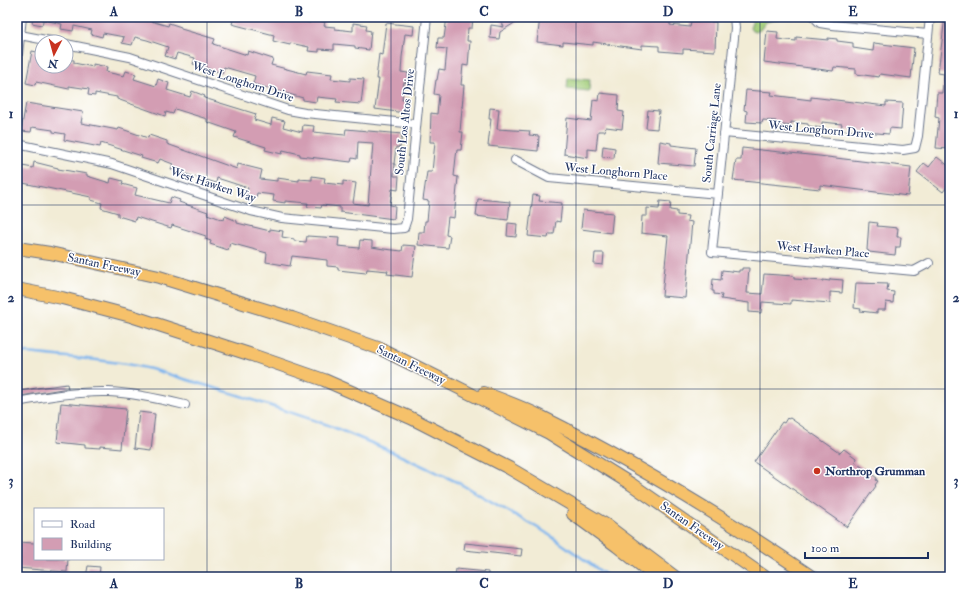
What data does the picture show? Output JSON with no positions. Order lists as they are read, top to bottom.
{
  "streets": {
    "highway": ["Santan Freeway"],
    "street": [
      "West Longhorn Drive",
      "South Los Altos Drive",
      "South Carriage Lane",
      "West Longhorn Place",
      "West Hawken Way",
      "West Hawken Place"
    ]
  },
  "crossings": [
    ["West Longhorn Drive", "South Los Altos Drive"],
    ["West Longhorn Drive", "South Carriage Lane"],
    ["South Los Altos Drive", "West Hawken Way"],
    ["South Carriage Lane", "West Longhorn Place"],
    ["South Carriage Lane", "West Hawken Place"]
  ],
  "places": ["Northrop Grumman"],
  "legend": ["Road", "Building"],
  "scale_bar": "100 m",
  "north": "bottom",
  "grid": {
    "columns": [
      "A",
      "B",
      "C",
      "D",
      "E"
    ],
    "rows": ["1", "2", "3"]
  }
}
